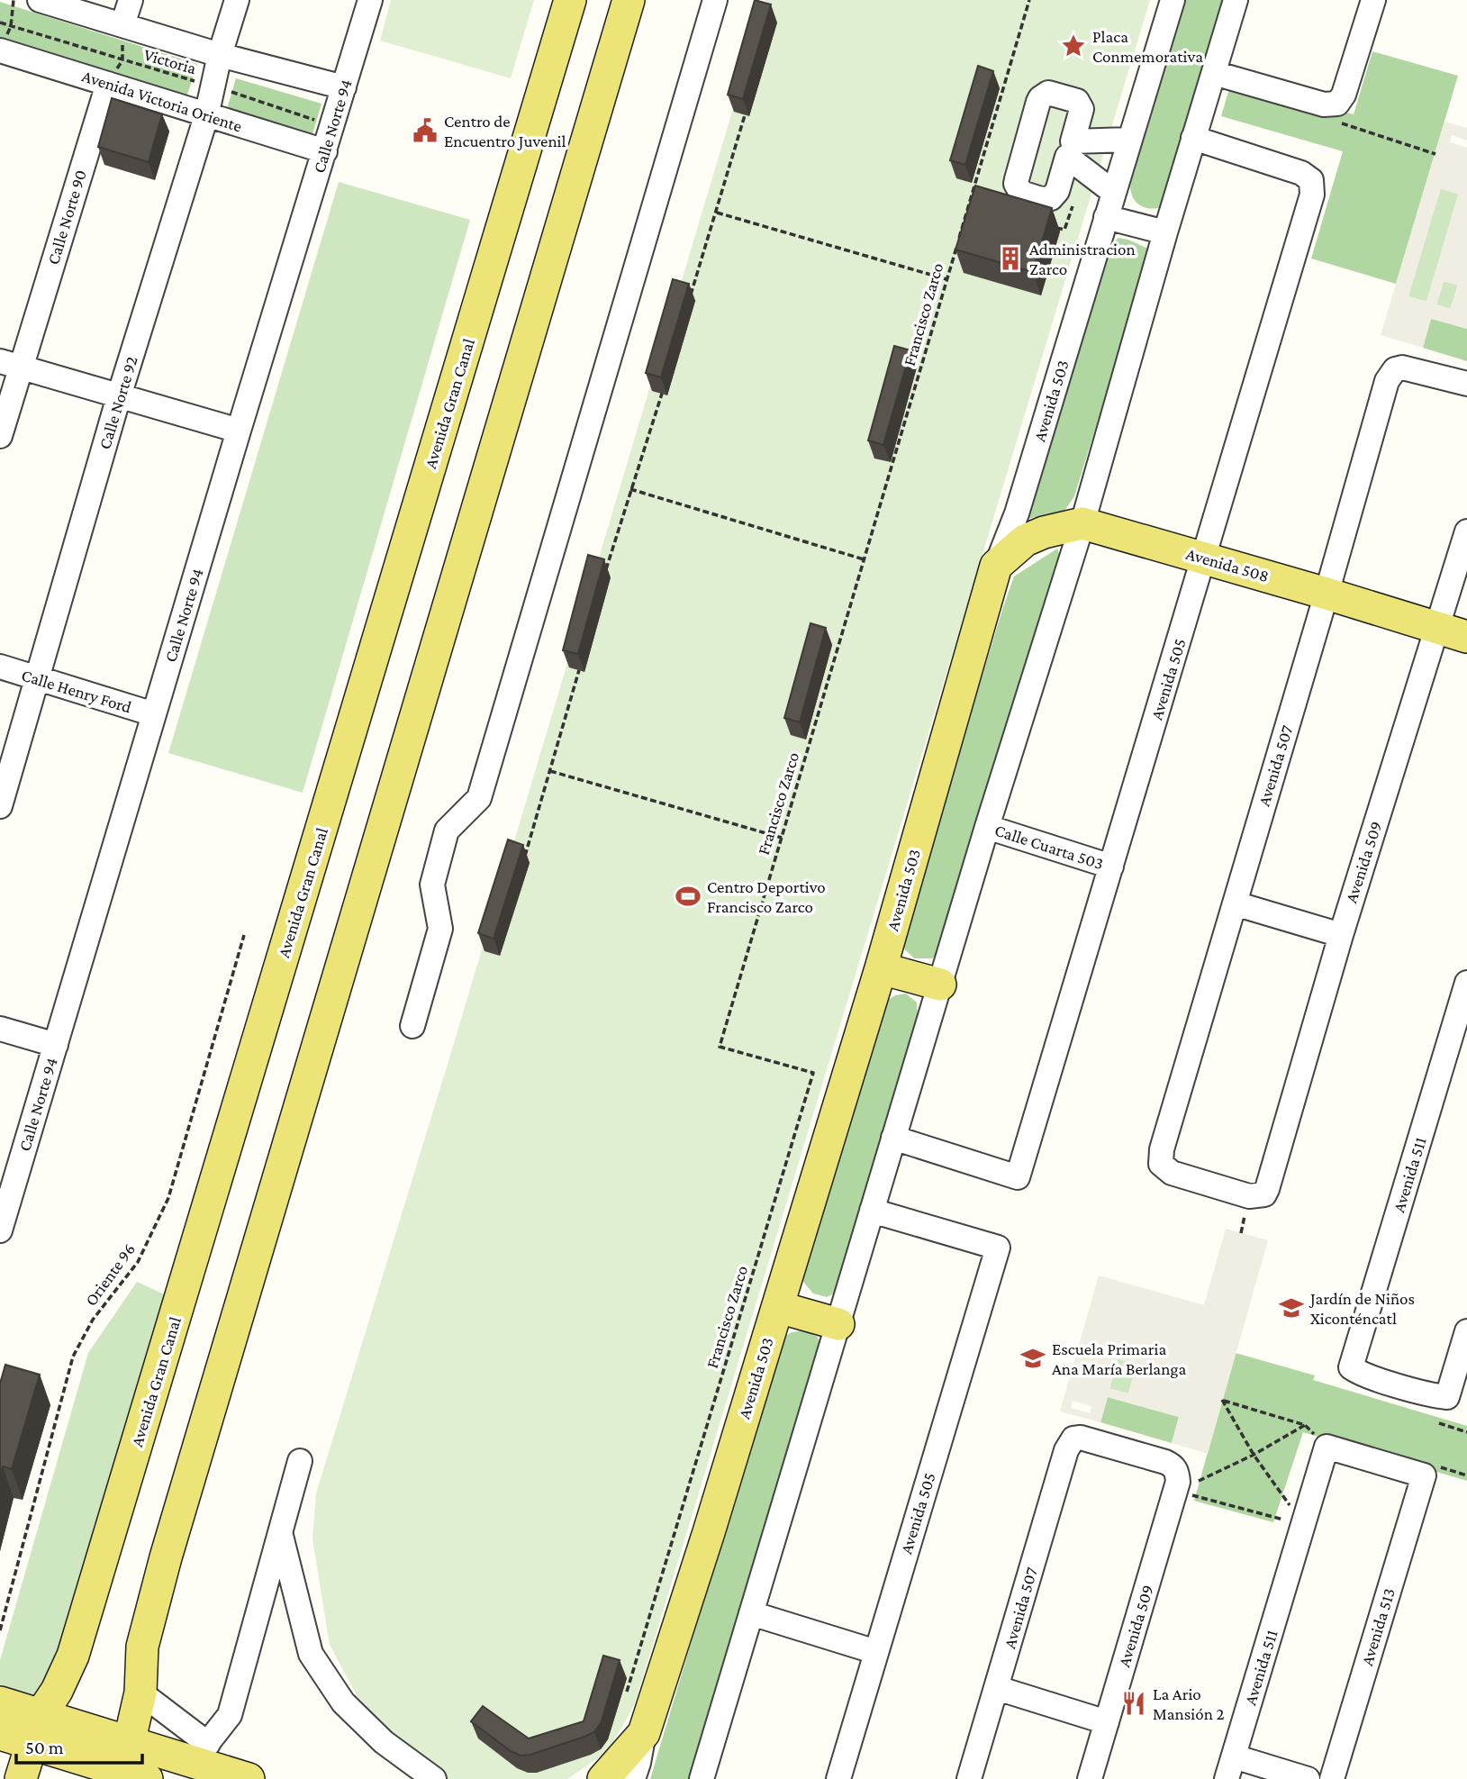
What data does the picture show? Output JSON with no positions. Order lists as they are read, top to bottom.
{
  "streets": {
    "main road": ["Avenida 503", "Avenida Gran Canal", "Avenida 508"],
    "street": [
      "Avenida Victoria Oriente",
      "Calle Norte 94",
      "Calle Norte 90",
      "Calle Norte 92",
      "Avenida 505",
      "Calle Henry Ford",
      "Avenida 507",
      "Calle Cuarta 503",
      "Avenida 509",
      "Avenida 511",
      "Avenida 513"
    ],
    "path": ["Victoria", "Francisco Zarco", "Oriente 96"]
  },
  "crossings": [
    ["Victoria", "Calle Norte 94"],
    ["Victoria", "Calle Norte 92"],
    ["Avenida Victoria Oriente", "Calle Norte 94"],
    ["Avenida Victoria Oriente", "Calle Norte 90"],
    ["Avenida Victoria Oriente", "Calle Norte 92"],
    ["Calle Norte 94", "Calle Henry Ford"],
    ["Avenida 503", "Avenida 508"],
    ["Calle Norte 92", "Calle Henry Ford"],
    ["Avenida 508", "Avenida 505"],
    ["Avenida 508", "Avenida 507"],
    ["Avenida 508", "Avenida 509"],
    ["Avenida 505", "Calle Cuarta 503"],
    ["Avenida 507", "Avenida 509"],
    ["Avenida 511", "Avenida 513"]
  ],
  "places": {
    "place": ["Placa Conmemorativa"],
    "public building": ["Centro de Encuentro Juvenil"],
    "building": ["Administracion Zarco"],
    "sports": ["Centro Deportivo Francisco Zarco"],
    "school or university": ["Jardín de Niños Xiconténcatl", "Escuela Primaria Ana María Berlanga"],
    "restaurant": ["La Ario Mansión 2"]
  },
  "scale_bar": "50 m"
}
